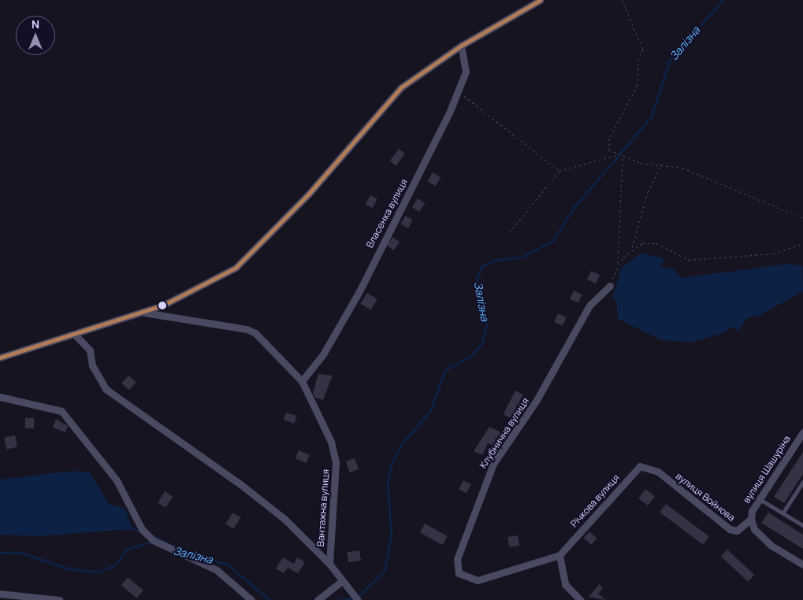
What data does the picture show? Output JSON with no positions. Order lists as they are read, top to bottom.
{
  "streets": {
    "street": [
      "Власенка вулиця",
      "Клубнична вулиця",
      "вулиця Шашуріна",
      "вулиця Войнова",
      "Річкова вулиця",
      "Вантажна вулиця"
    ]
  },
  "crossings": [
    ["Власенка вулиця", "Вантажна вулиця"],
    ["Клубнична вулиця", "Річкова вулиця"],
    ["вулиця Шашуріна", "вулиця Войнова"],
    ["вулиця Войнова", "Річкова вулиця"]
  ],
  "water": ["Залізна"],
  "north": "top"
}
